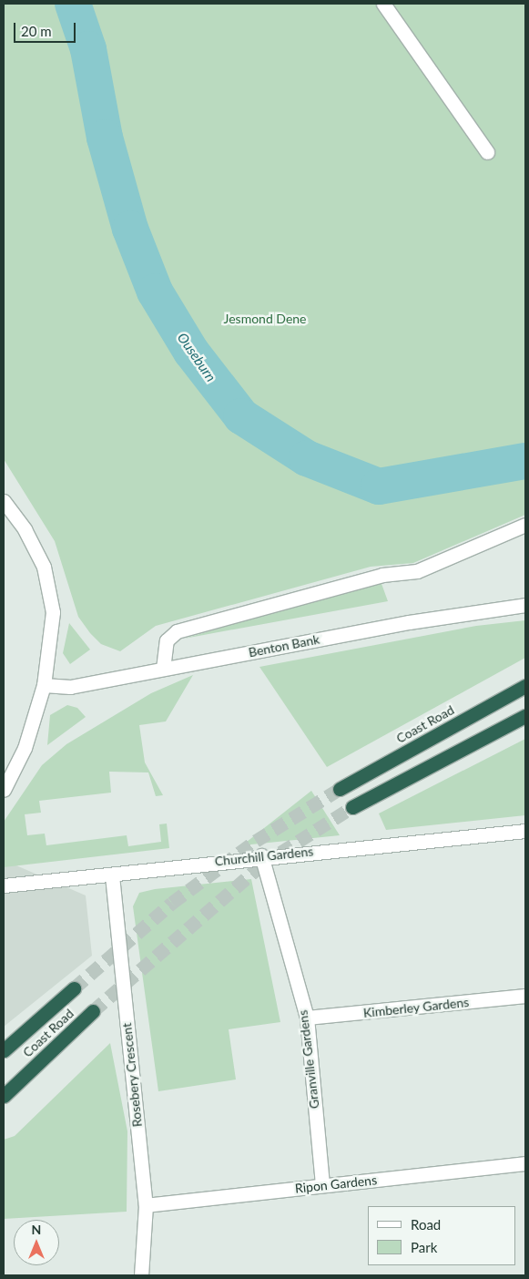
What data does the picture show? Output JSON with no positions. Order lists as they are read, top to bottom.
{
  "streets": {
    "highway": ["Coast Road"],
    "street": [
      "Benton Bank",
      "Churchill Gardens",
      "Kimberley Gardens",
      "Granville Gardens",
      "Rosebery Crescent",
      "Ripon Gardens"
    ]
  },
  "crossings": [
    ["Churchill Gardens", "Granville Gardens"],
    ["Churchill Gardens", "Rosebery Crescent"],
    ["Kimberley Gardens", "Granville Gardens"],
    ["Granville Gardens", "Ripon Gardens"],
    ["Rosebery Crescent", "Ripon Gardens"]
  ],
  "water": ["Ouseburn"],
  "parks": ["Jesmond Dene"],
  "legend": ["Road", "Park"],
  "scale_bar": "20 m",
  "north": "top"
}
